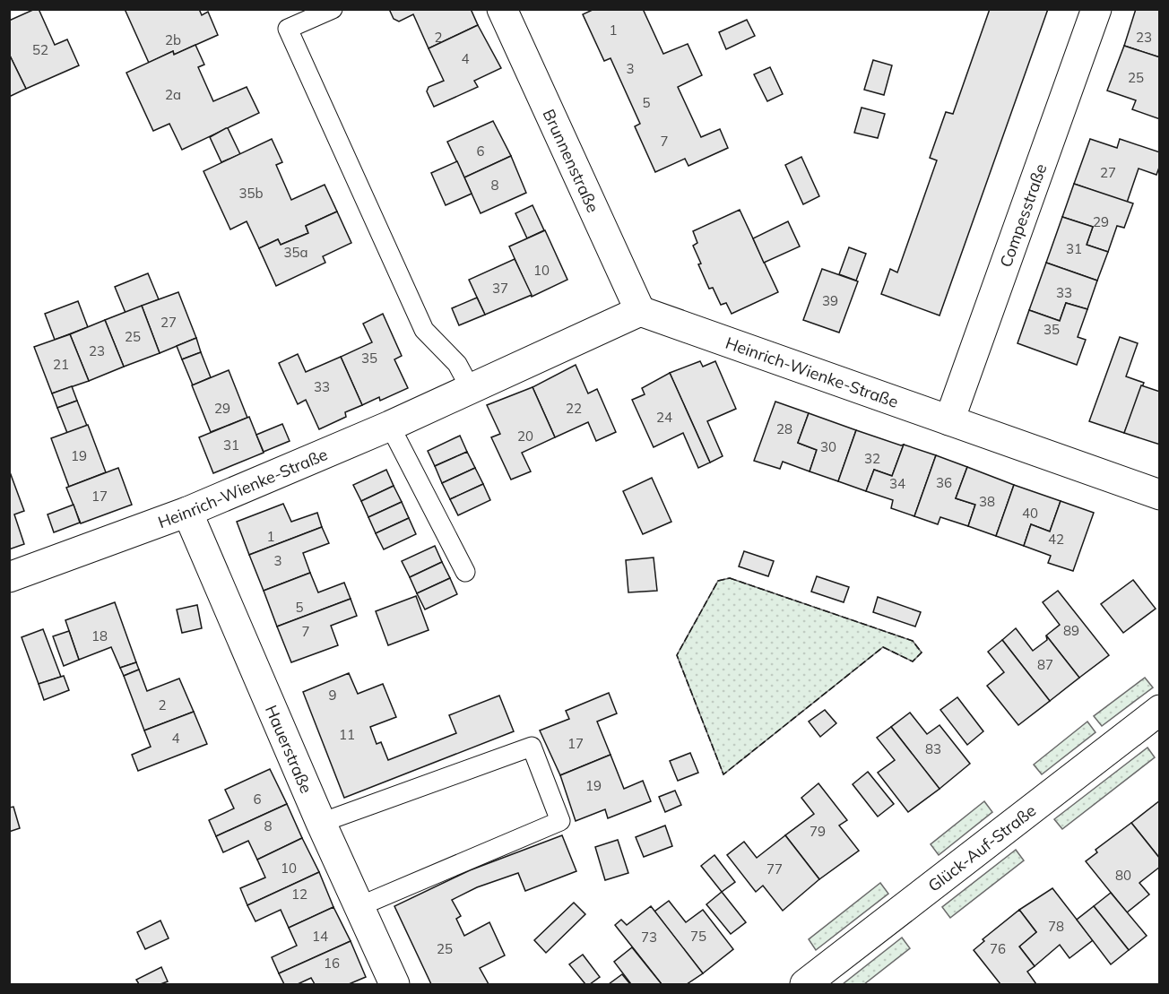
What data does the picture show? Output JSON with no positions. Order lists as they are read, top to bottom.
{
  "streets": {
    "street": [
      "Brunnenstraße",
      "Compesstraße",
      "Heinrich-Wienke-Straße",
      "Hauerstraße",
      "Glück-Auf-Straße"
    ]
  },
  "crossings": [
    ["Brunnenstraße", "Heinrich-Wienke-Straße"],
    ["Compesstraße", "Heinrich-Wienke-Straße"],
    ["Heinrich-Wienke-Straße", "Hauerstraße"]
  ],
  "house_numbers": [
    "1",
    "2",
    "23",
    "2b",
    "52",
    "4",
    "3",
    "25",
    "2a",
    "5",
    "7",
    "6",
    "27",
    "8",
    "35b",
    "29",
    "31",
    "35a",
    "10",
    "37",
    "33",
    "39",
    "27",
    "35",
    "25",
    "23",
    "35",
    "21",
    "33",
    "29",
    "22",
    "24",
    "28",
    "20",
    "31",
    "30",
    "19",
    "32",
    "36",
    "34",
    "17",
    "38",
    "40",
    "1",
    "42",
    "3",
    "5",
    "89",
    "7",
    "18",
    "87",
    "9",
    "2",
    "11",
    "4",
    "17",
    "83",
    "19",
    "6",
    "8",
    "79",
    "10",
    "77",
    "80",
    "12",
    "78",
    "14",
    "75",
    "73",
    "25",
    "76",
    "16"
  ]
}
